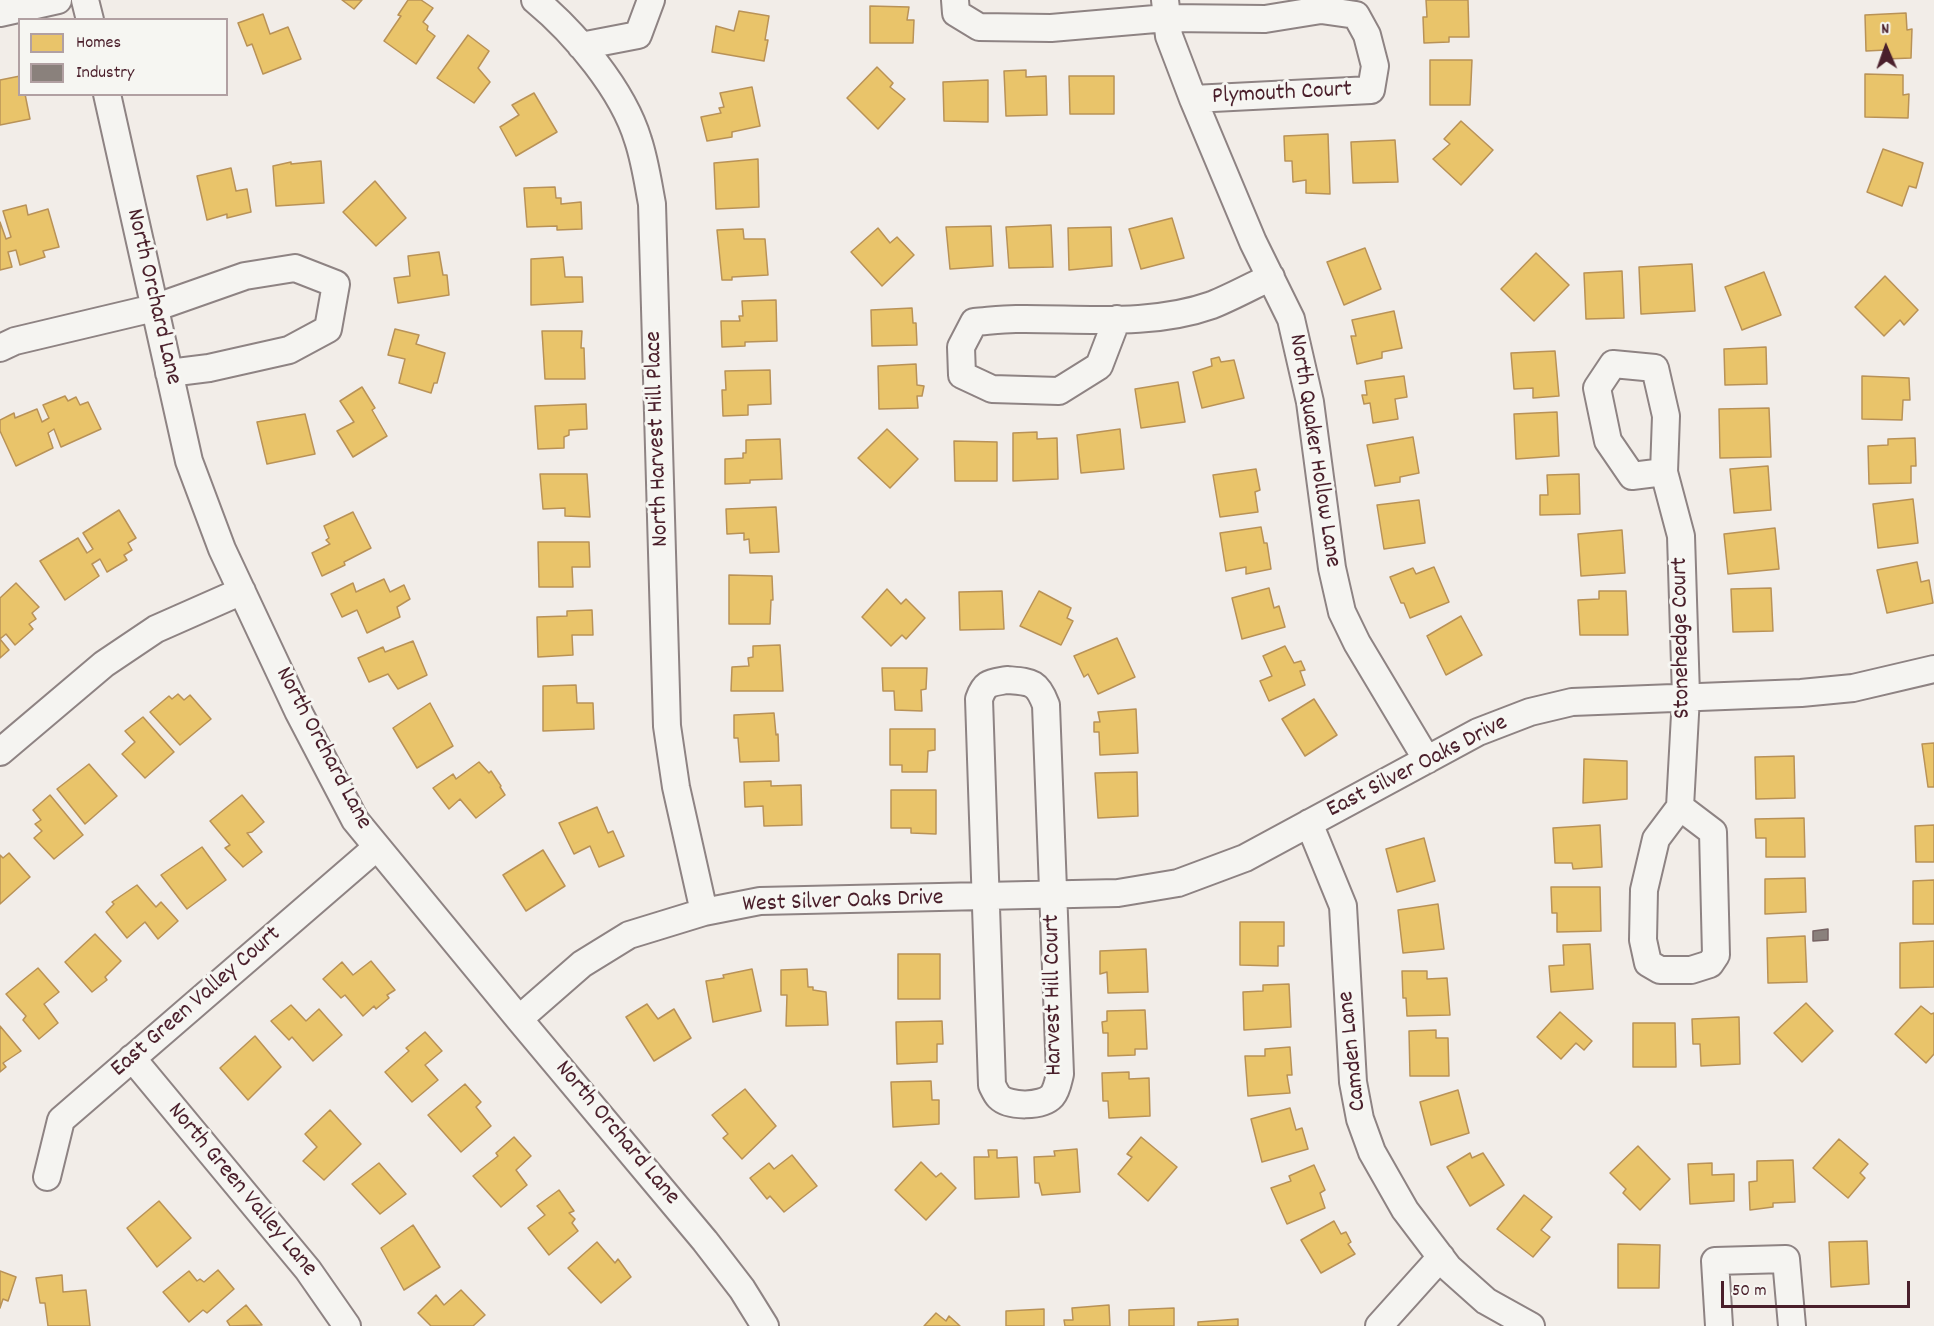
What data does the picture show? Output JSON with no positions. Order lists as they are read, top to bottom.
{
  "streets": {
    "street": [
      "Plymouth Court",
      "North Orchard Lane",
      "North Harvest Hill Place",
      "North Quaker Hollow Lane",
      "Stonehedge Court",
      "East Silver Oaks Drive",
      "West Silver Oaks Drive",
      "Harvest Hill Court",
      "East Green Valley Court",
      "Camden Lane",
      "North Green Valley Lane"
    ]
  },
  "crossings": [
    ["Plymouth Court", "North Quaker Hollow Lane"],
    ["North Orchard Lane", "West Silver Oaks Drive"],
    ["North Orchard Lane", "East Green Valley Court"],
    ["North Harvest Hill Place", "West Silver Oaks Drive"],
    ["North Quaker Hollow Lane", "East Silver Oaks Drive"],
    ["Stonehedge Court", "East Silver Oaks Drive"],
    ["East Silver Oaks Drive", "West Silver Oaks Drive"],
    ["East Silver Oaks Drive", "Harvest Hill Court"],
    ["East Silver Oaks Drive", "Camden Lane"],
    ["West Silver Oaks Drive", "Harvest Hill Court"],
    ["East Green Valley Court", "North Green Valley Lane"]
  ],
  "legend": ["Homes", "Industry"],
  "scale_bar": "50 m",
  "north": "top"
}
